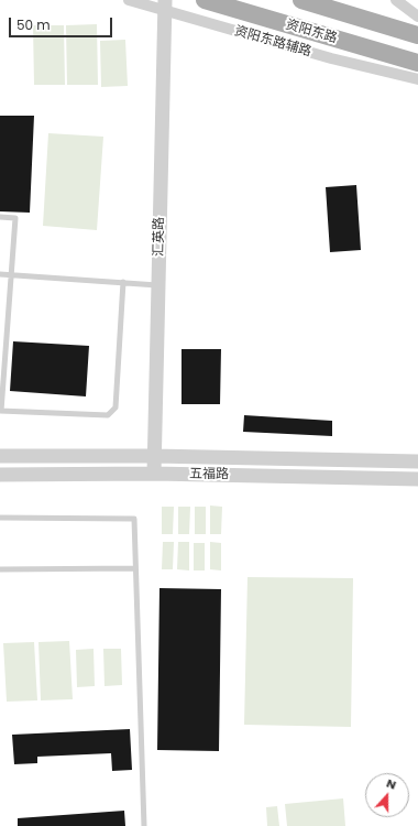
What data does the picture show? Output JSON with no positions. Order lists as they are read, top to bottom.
{
  "streets": {
    "main road": ["资阳东路"],
    "street": ["资阳东路辅路", "汇英路", "五福路"]
  },
  "crossings": [
    ["资阳东路辅路", "汇英路"],
    ["汇英路", "五福路"]
  ],
  "scale_bar": "50 m",
  "north": "top"
}
